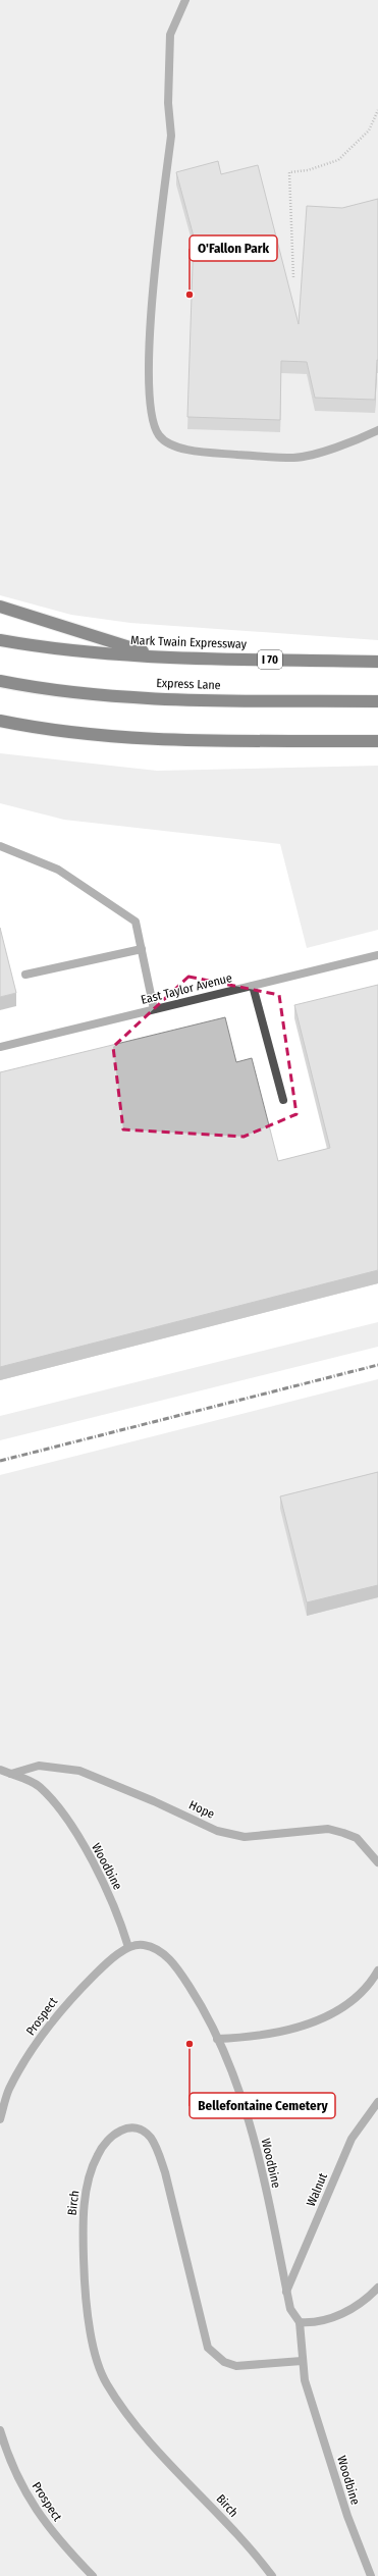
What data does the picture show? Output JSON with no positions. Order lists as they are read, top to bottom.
{
  "streets": {
    "highway": ["Mark Twain Expressway", "I 70", "Express Lane"],
    "street": [
      "East Taylor Avenue",
      "Hope",
      "Woodbine",
      "Prospect",
      "Walnut",
      "Birch"
    ]
  },
  "crossings": [
    ["Hope", "Woodbine"],
    ["Woodbine", "Prospect"],
    ["Woodbine", "Walnut"],
    ["Woodbine", "Birch"]
  ],
  "places": ["O'Fallon Park", "Bellefontaine Cemetery"]
}
